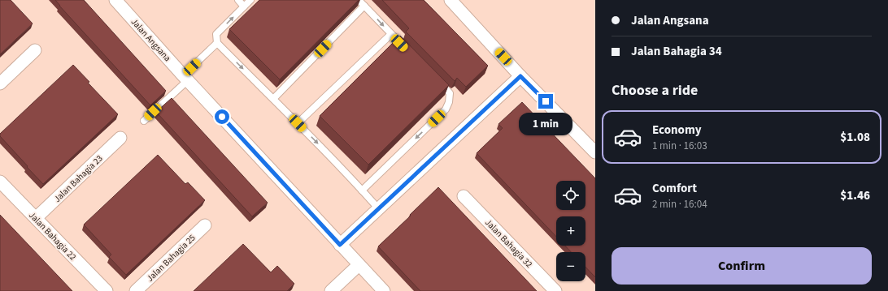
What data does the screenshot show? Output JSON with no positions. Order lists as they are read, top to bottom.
{
  "streets": {
    "street": [
      "Jalan Angsana",
      "Jalan Bahagia 23",
      "Jalan Bahagia 22",
      "Jalan Bahagia 32",
      "Jalan Bahagia 25"
    ]
  },
  "crossings": [
    ["Jalan Bahagia 23", "Jalan Bahagia 22"]
  ],
  "page": {
    "banner": ["Jalan Angsana", "Jalan Bahagia 34"],
    "heading": "Choose a ride",
    "list": [
      {
        "name": "Economy",
        "note": "1 min · 16:03",
        "value": "$1.08"
      },
      {
        "name": "Comfort",
        "note": "2 min · 16:04",
        "value": "$1.46"
      }
    ],
    "bubble": "1 min",
    "map_buttons": ["+", "−"],
    "buttons": "Confirm"
  }
}
